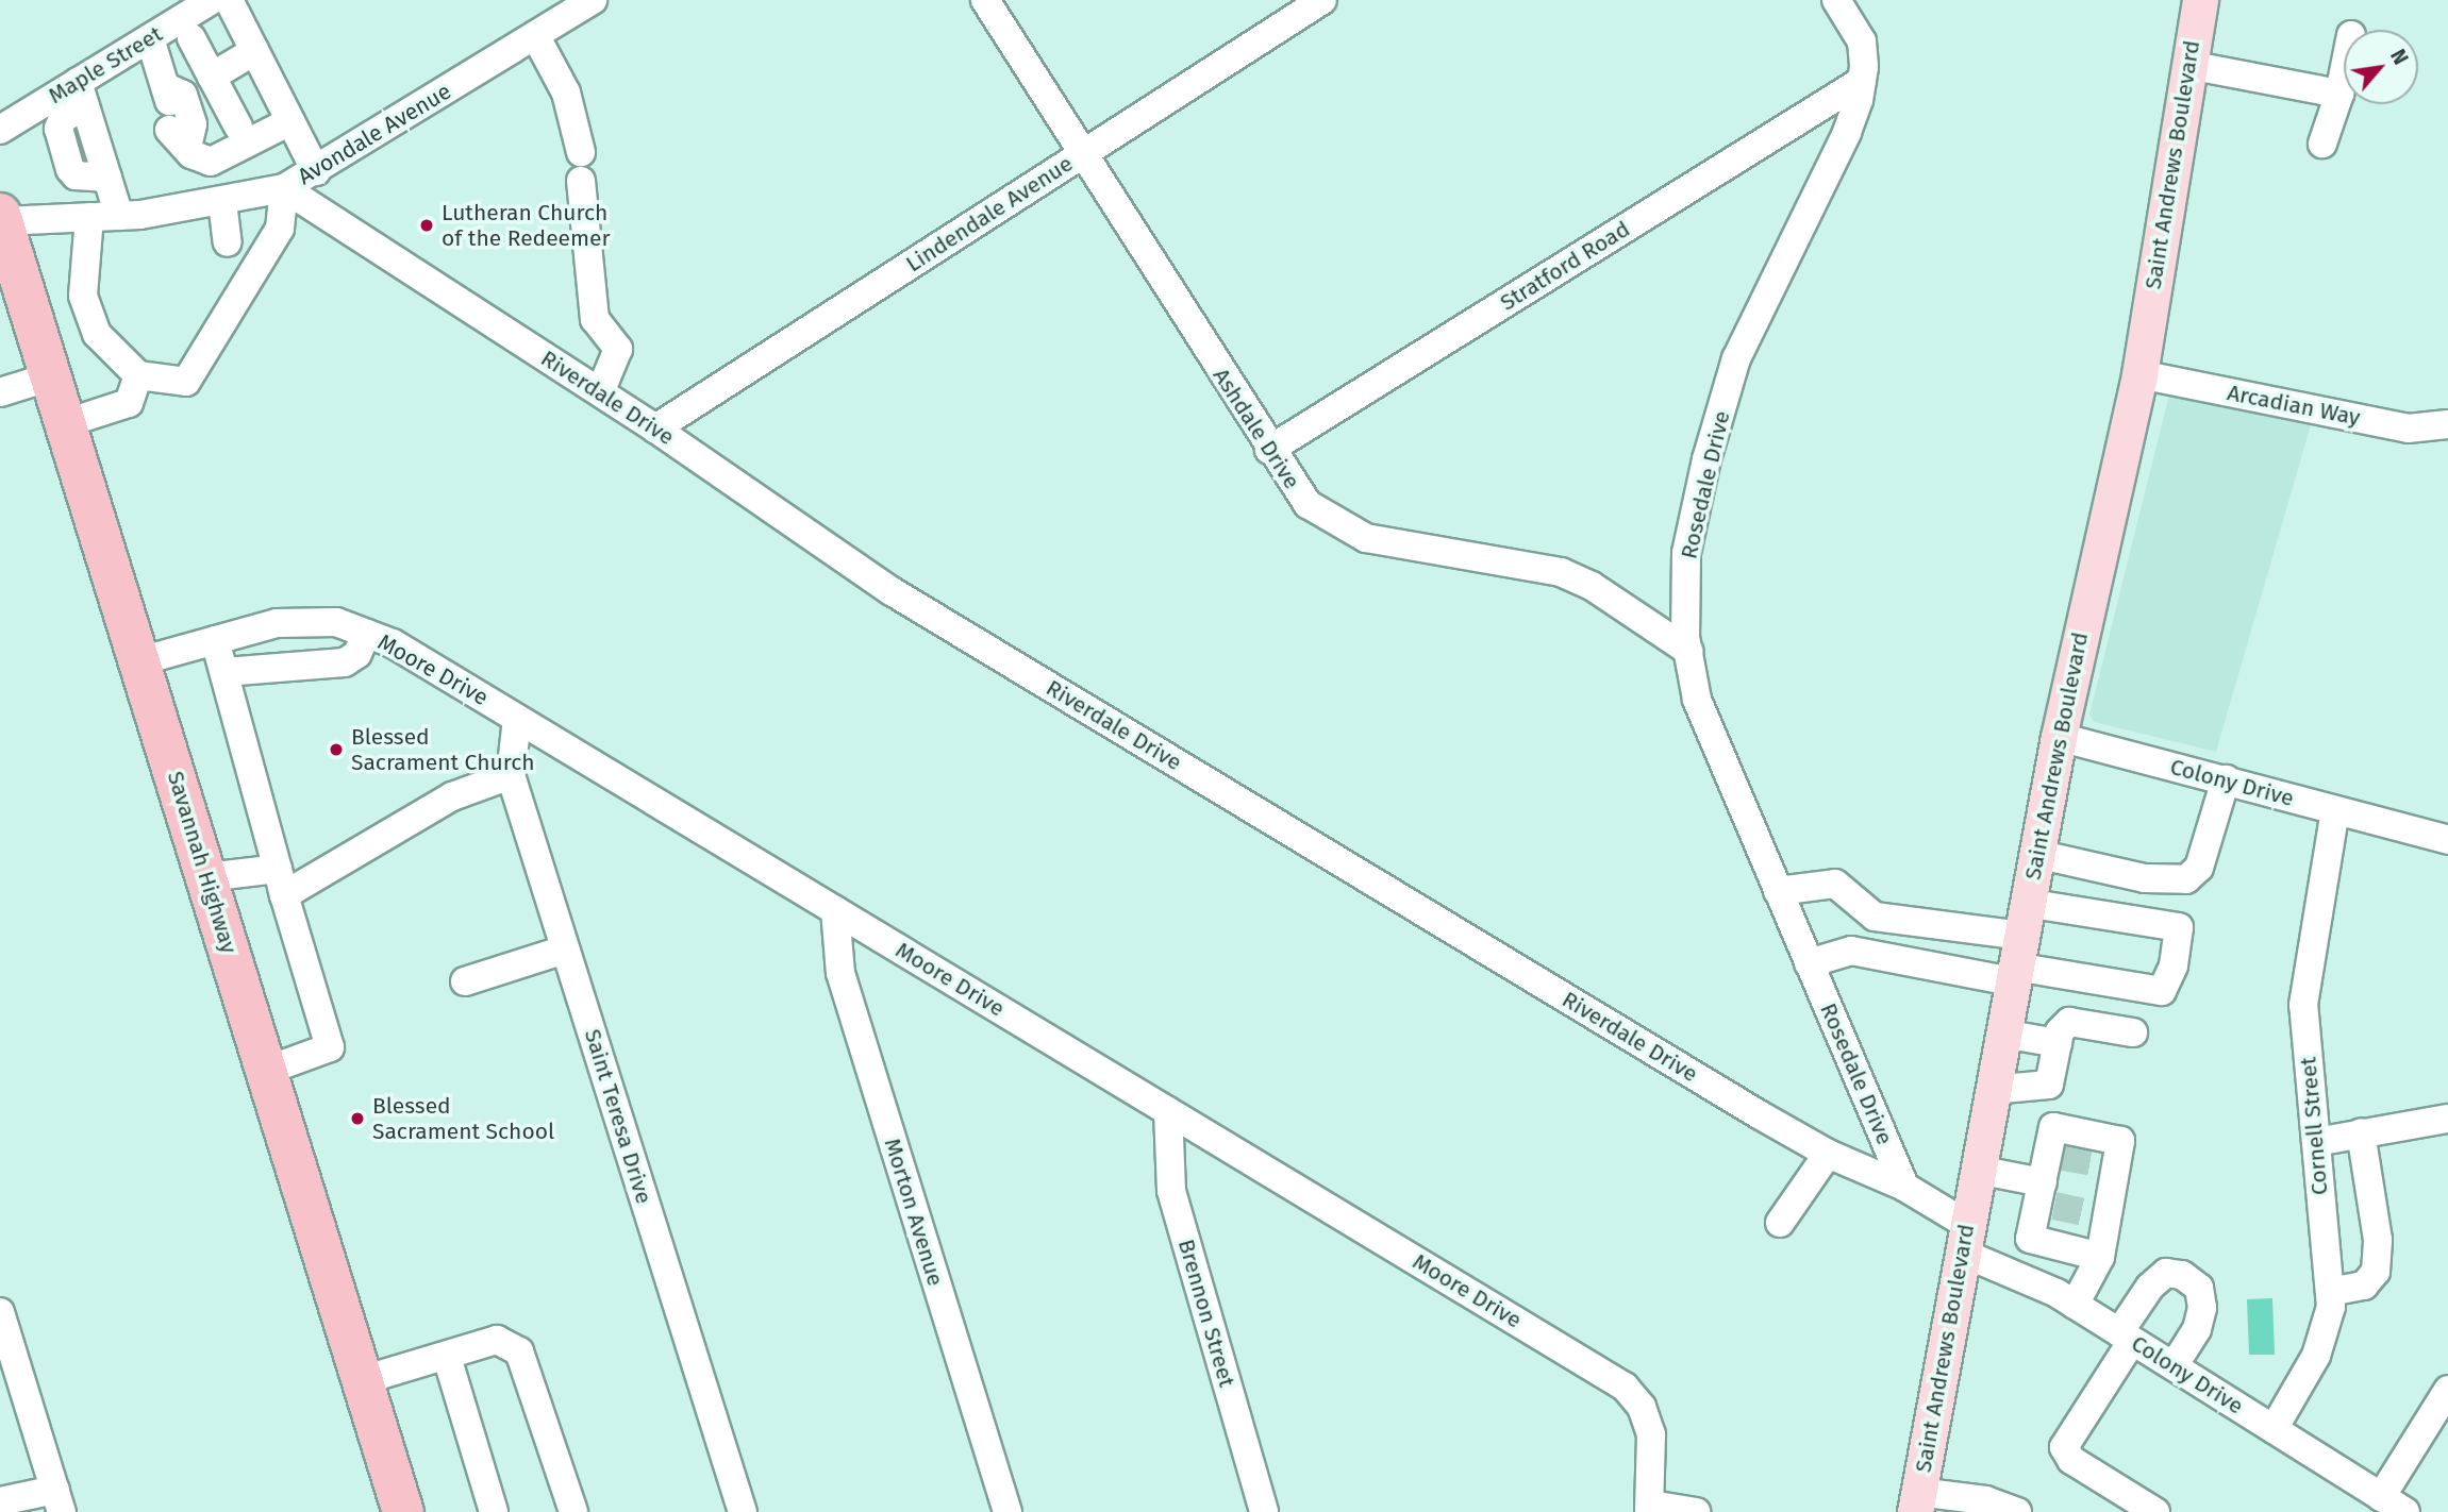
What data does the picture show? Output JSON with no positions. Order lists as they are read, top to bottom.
{
  "streets": {
    "highway": ["Savannah Highway"],
    "main road": ["Saint Andrews Boulevard"],
    "street": [
      "Maple Street",
      "Avondale Avenue",
      "Lindendale Avenue",
      "Stratford Road",
      "Riverdale Drive",
      "Arcadian Way",
      "Ashdale Drive",
      "Rosedale Drive",
      "Moore Drive",
      "Colony Drive",
      "Saint Teresa Drive",
      "Cornell Street",
      "Morton Avenue",
      "Brennon Street"
    ]
  },
  "crossings": [
    ["Avondale Avenue", "Riverdale Drive"],
    ["Avondale Avenue", "Savannah Highway"],
    ["Saint Andrews Boulevard", "Riverdale Drive"],
    ["Saint Andrews Boulevard", "Arcadian Way"],
    ["Saint Andrews Boulevard", "Colony Drive"],
    ["Lindendale Avenue", "Riverdale Drive"],
    ["Lindendale Avenue", "Ashdale Drive"],
    ["Stratford Road", "Ashdale Drive"],
    ["Stratford Road", "Rosedale Drive"],
    ["Riverdale Drive", "Rosedale Drive"],
    ["Riverdale Drive", "Colony Drive"],
    ["Ashdale Drive", "Rosedale Drive"],
    ["Moore Drive", "Savannah Highway"],
    ["Moore Drive", "Saint Teresa Drive"],
    ["Moore Drive", "Morton Avenue"],
    ["Moore Drive", "Brennon Street"],
    ["Colony Drive", "Cornell Street"]
  ],
  "places": ["Lutheran Church of the Redeemer", "Blessed Sacrament Church", "Blessed Sacrament School"],
  "north": "top right"
}
